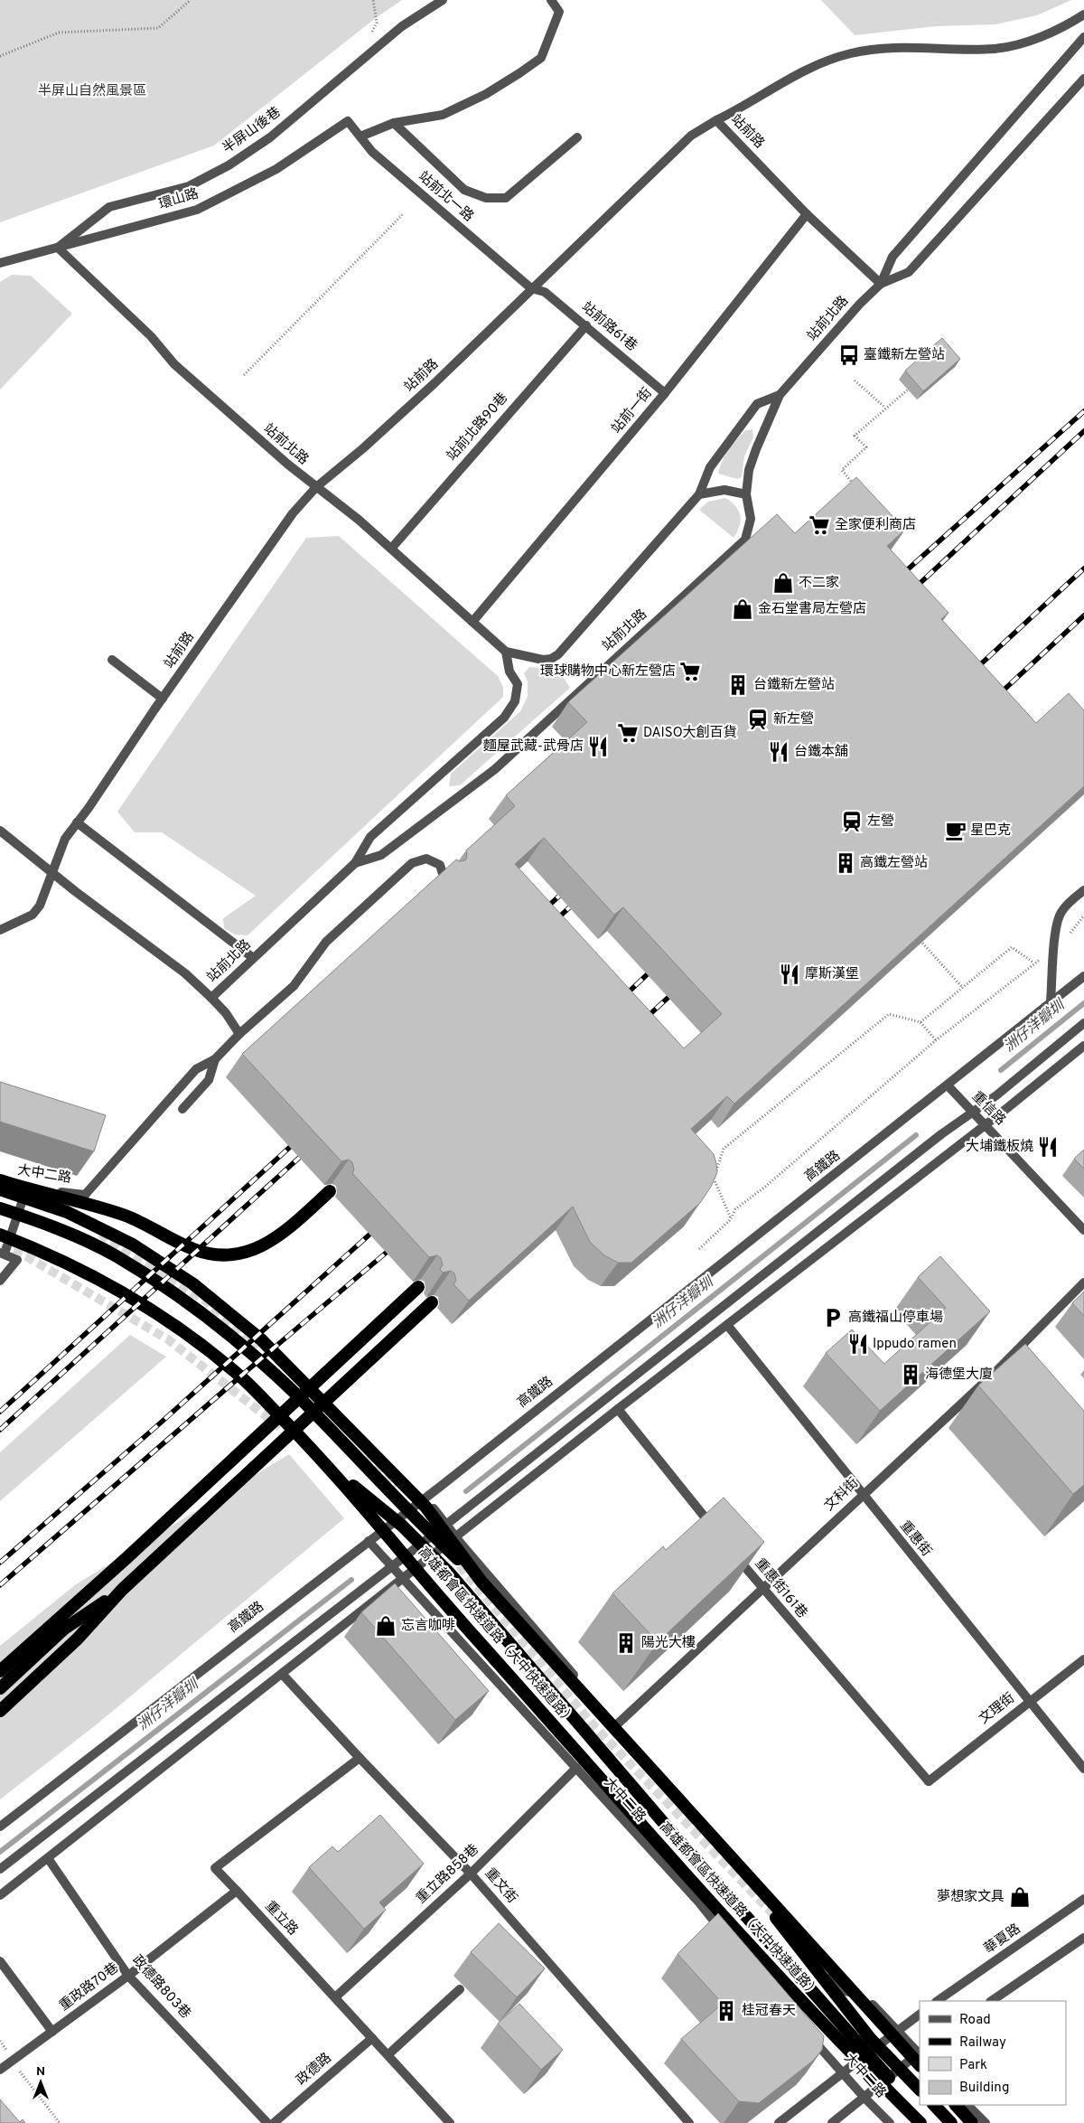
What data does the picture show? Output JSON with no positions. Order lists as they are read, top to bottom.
{
  "streets": {
    "highway": ["高雄都會區快速道路（大中快速道路）"],
    "street": [
      "半屏山後巷",
      "站前路",
      "站前北一路",
      "環山路",
      "站前北路",
      "站前路61巷",
      "站前一街",
      "站前北路90巷",
      "重信路",
      "高鐵路",
      "大中二路",
      "文科街",
      "重惠街",
      "重惠街161巷",
      "文理街",
      "重立路858巷",
      "重文街",
      "重立路",
      "華夏路",
      "重政路70巷",
      "政德路803巷",
      "政德路"
    ]
  },
  "crossings": [
    ["半屏山後巷", "環山路"],
    ["半屏山後巷", "站前北路"],
    ["站前路", "站前北一路"],
    ["站前路", "站前北路"],
    ["站前路", "站前路61巷"],
    ["站前路", "站前一街"],
    ["站前北一路", "環山路"],
    ["站前北一路", "站前路61巷"],
    ["環山路", "站前北路"],
    ["站前北路", "站前一街"],
    ["站前北路", "站前北路90巷"],
    ["站前路61巷", "站前一街"],
    ["站前路61巷", "站前北路90巷"],
    ["重信路", "高鐵路"],
    ["高鐵路", "大中二路"],
    ["大中二路", "重立路858巷"],
    ["文科街", "重惠街"],
    ["文科街", "重惠街161巷"],
    ["重惠街", "文理街"],
    ["重惠街161巷", "文理街"],
    ["重立路858巷", "重文街"],
    ["重立路858巷", "重立路"],
    ["重文街", "重立路"],
    ["重立路", "重政路70巷"],
    ["重立路", "政德路"],
    ["重政路70巷", "政德路803巷"]
  ],
  "water": ["洲仔洋瓣圳"],
  "parks": ["半屏山自然風景區"],
  "places": {
    "bus stop": ["臺鐵新左營站"],
    "supermarket": ["全家便利商店", "環球購物中心新左營店", "DAISO大創百貨"],
    "shop": [
      "不二家",
      "金石堂書局左營店",
      "忘言咖啡",
      "夢想家文具"
    ],
    "building": [
      "台鐵新左營站",
      "高鐵左營站",
      "海德堡大廈",
      "陽光大樓",
      "桂冠春天"
    ],
    "station": ["新左營", "左營"],
    "restaurant": [
      "麵屋武藏-武骨店",
      "台鐵本舖",
      "摩斯漢堡",
      "大埔鐵板燒",
      "Ippudo ramen"
    ],
    "cafe": ["星巴克"],
    "parking": ["高鐵福山停車場"]
  },
  "legend": [
    "Road",
    "Railway",
    "Park",
    "Building"
  ],
  "north": "top"
}
